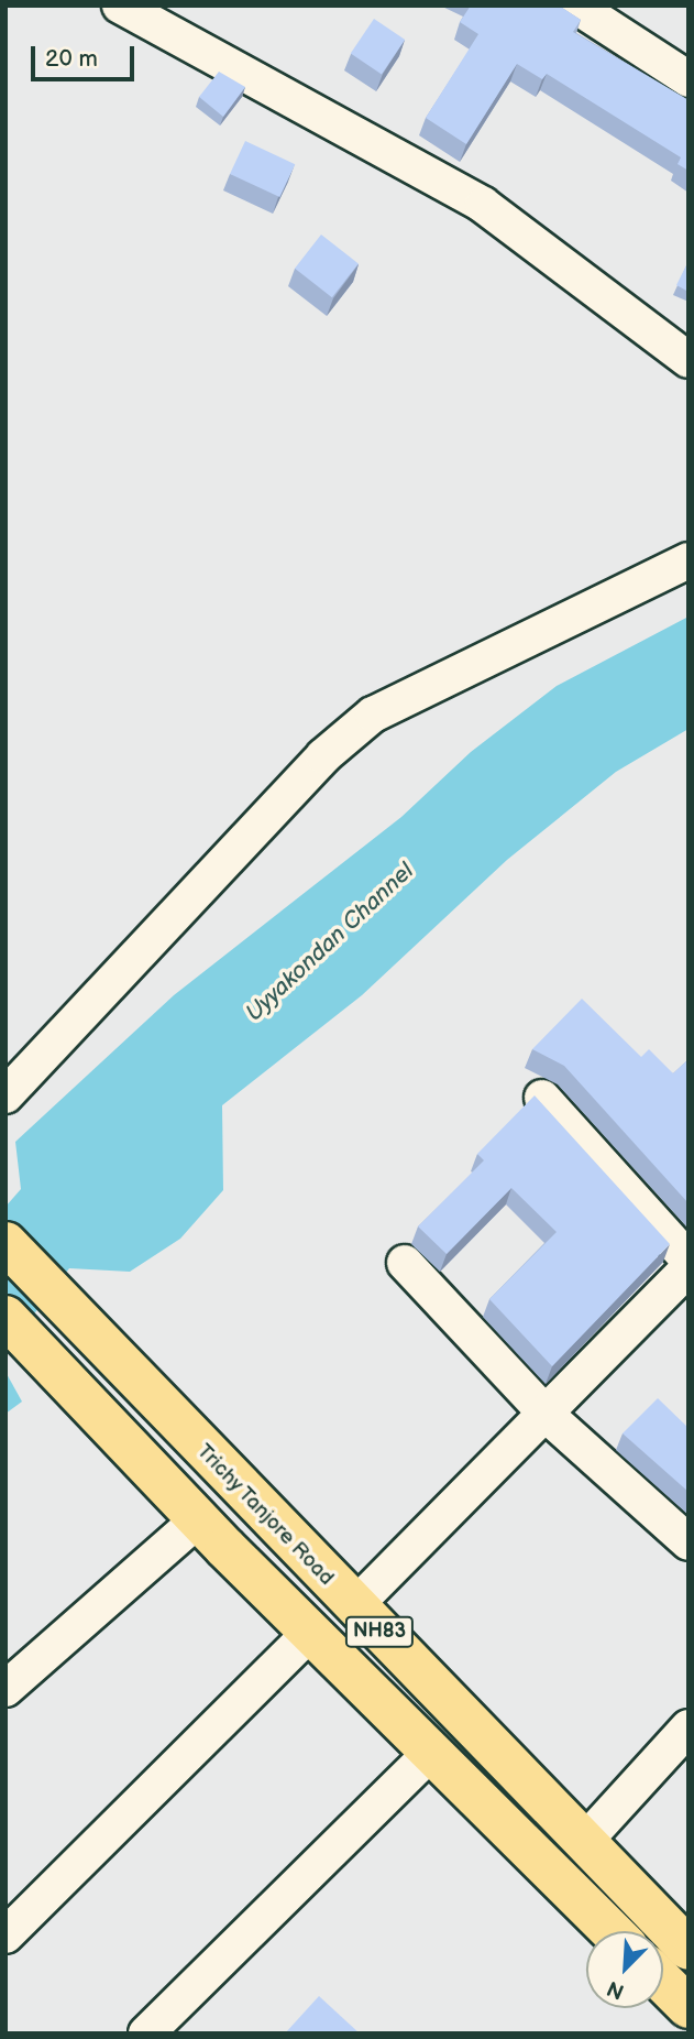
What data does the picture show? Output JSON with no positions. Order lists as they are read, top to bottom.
{
  "streets": {
    "highway": ["Trichy Tanjore Road", "NH83"]
  },
  "water": ["Uyyakondan Channel"],
  "scale_bar": "20 m",
  "north": "bottom left"
}
